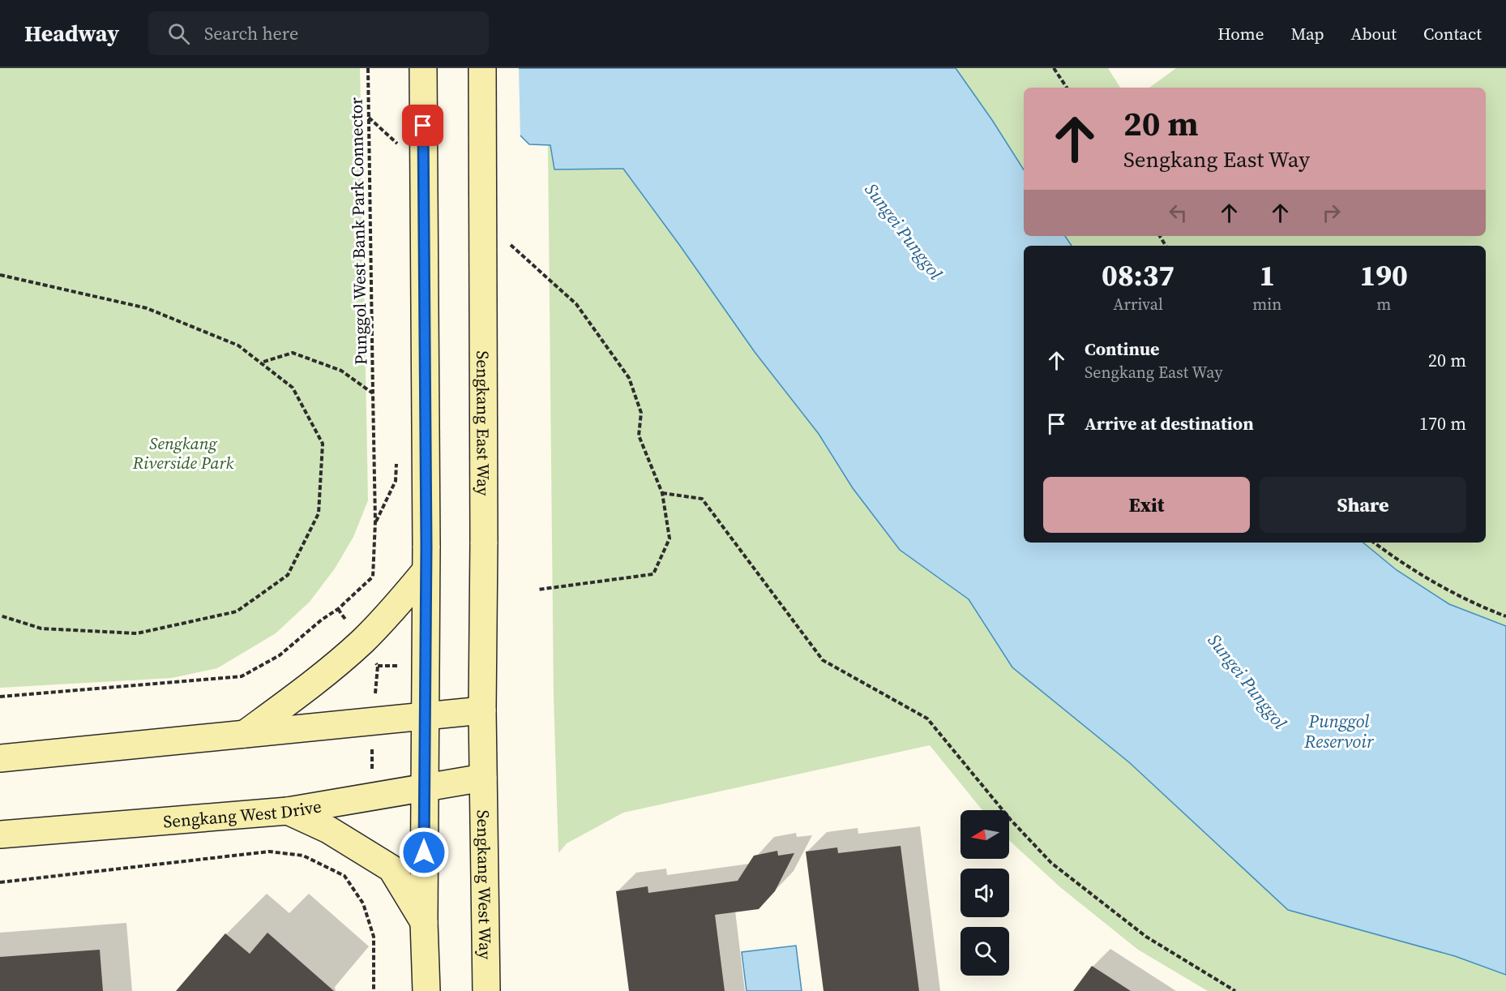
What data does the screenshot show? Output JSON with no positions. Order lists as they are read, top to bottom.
{
  "streets": {
    "main road": ["Sengkang East Way", "Sengkang West Drive", "Sengkang West Way"],
    "path": ["Punggol West Bank Park Connector"]
  },
  "crossings": [
    ["Sengkang East Way", "Sengkang West Drive"],
    ["Sengkang East Way", "Sengkang West Way"],
    ["Sengkang West Drive", "Sengkang West Way"]
  ],
  "water": ["Sungei Punggol", "Punggol Reservoir"],
  "parks": ["Sengkang Riverside Park"],
  "north": "left",
  "page": {
    "header": "Headway",
    "search": "Search here",
    "nav": [
      "Home",
      "Map",
      "About",
      "Contact"
    ],
    "turn": ["20 m", "Sengkang East Way"],
    "eta": [
      "08:37",
      "Arrival",
      "1",
      "min",
      "190",
      "m"
    ],
    "list": [
      {
        "name": "Continue",
        "note": "Sengkang East Way",
        "value": "20 m"
      },
      {
        "name": "Arrive at destination",
        "value": "170 m"
      }
    ],
    "buttons": ["Exit", "Share"]
  }
}
